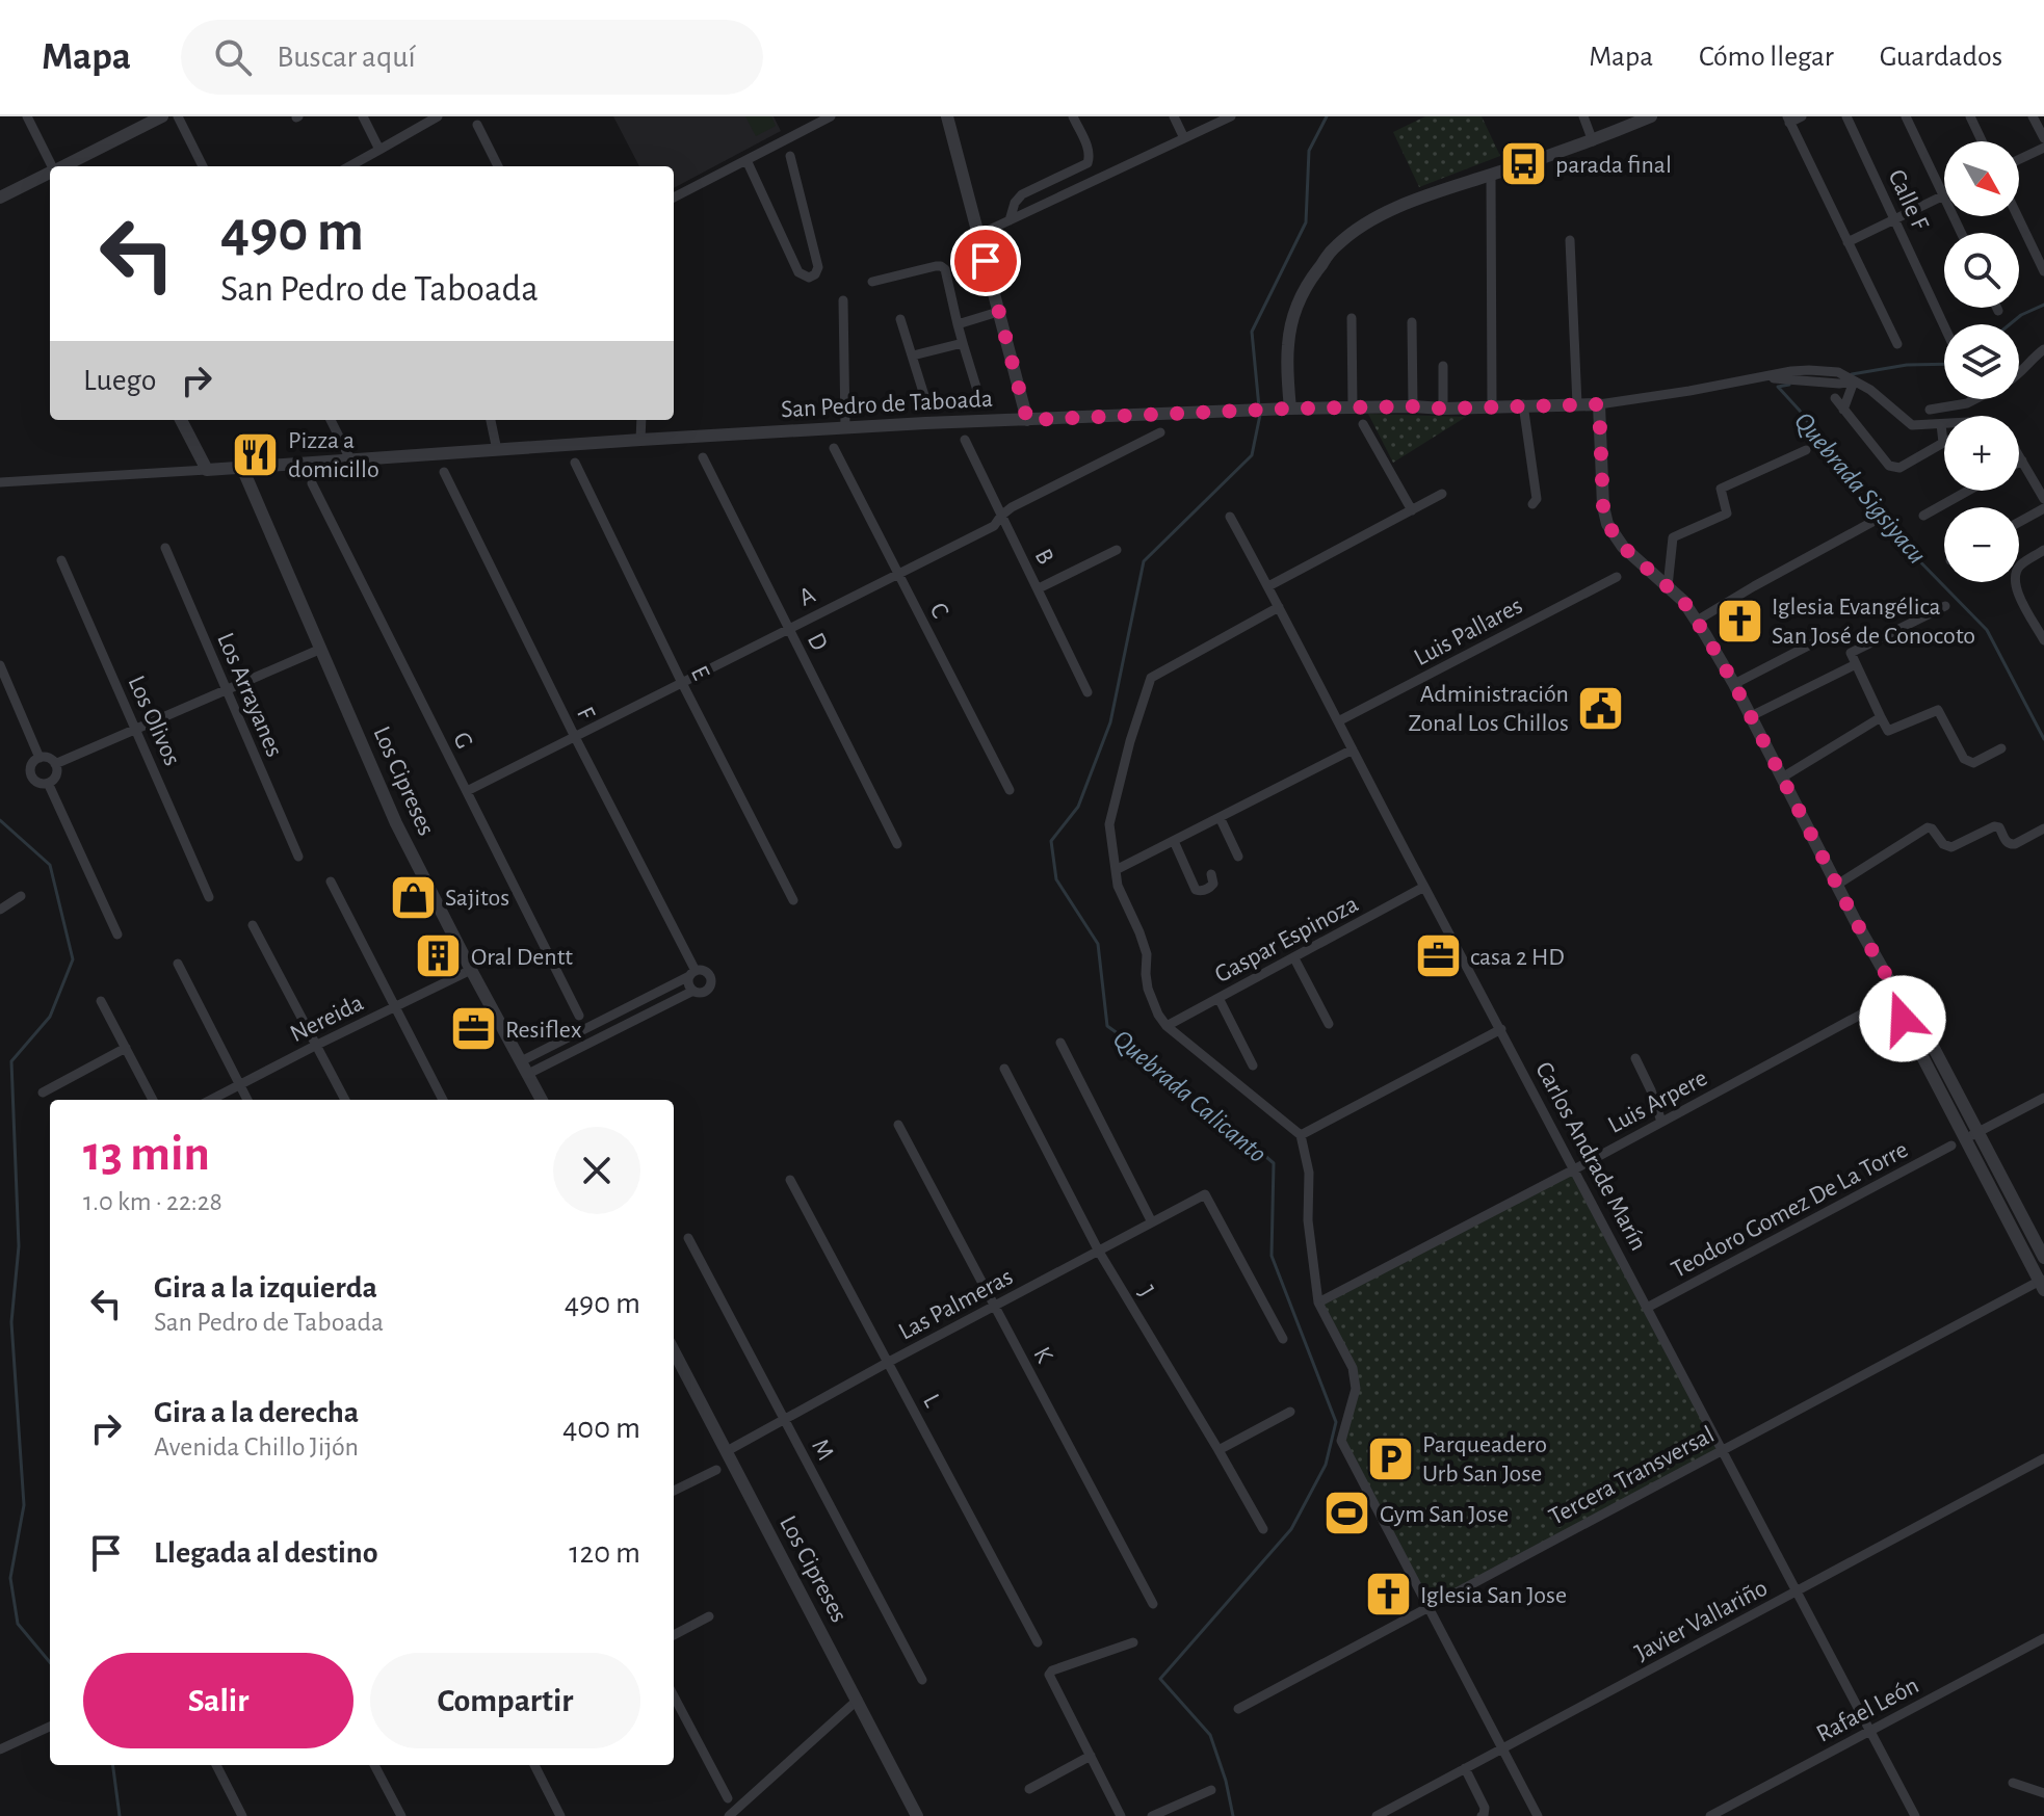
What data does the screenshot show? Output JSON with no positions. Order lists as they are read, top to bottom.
{
  "streets": {
    "street": [
      "Calle F",
      "San Pedro de Taboada",
      "B",
      "A",
      "C",
      "Luis Pallares",
      "D",
      "E",
      "Los Arrayanes",
      "F",
      "Los Olivos",
      "G",
      "Los Cipreses",
      "Gaspar Espinoza",
      "Nereida",
      "Luis Arpere",
      "Carlos Andrade Marín",
      "Teodoro Gomez De La Torre",
      "J",
      "Las Palmeras",
      "K",
      "L",
      "M",
      "Tercera Transversal",
      "Javier Vallariño",
      "Rafael León"
    ]
  },
  "crossings": [
    ["San Pedro de Taboada", "Los Cipreses"],
    ["B", "A"],
    ["A", "C"],
    ["A", "D"],
    ["A", "E"],
    ["A", "F"],
    ["A", "G"],
    ["Luis Pallares", "Carlos Andrade Marín"],
    ["Los Cipreses", "Nereida"],
    ["Los Cipreses", "Las Palmeras"],
    ["Gaspar Espinoza", "Carlos Andrade Marín"],
    ["Luis Arpere", "Carlos Andrade Marín"],
    ["Carlos Andrade Marín", "Teodoro Gomez De La Torre"],
    ["Carlos Andrade Marín", "Tercera Transversal"],
    ["Carlos Andrade Marín", "Javier Vallariño"],
    ["Carlos Andrade Marín", "Rafael León"],
    ["J", "Las Palmeras"],
    ["Las Palmeras", "K"],
    ["Las Palmeras", "L"],
    ["Las Palmeras", "M"]
  ],
  "water": ["Quebrada Sigsiyacu", "Quebrada Calicanto"],
  "places": {
    "bus stop": ["parada final"],
    "restaurant": ["Pizza a domicillo"],
    "church": ["Iglesia Evangélica San José de Conocoto", "Iglesia San Jose"],
    "public building": ["Administración Zonal Los Chillos"],
    "shop": ["Sajitos"],
    "building": ["Oral Dentt"],
    "office": ["casa 2 HD", "Resiflex"],
    "parking": ["Parqueadero Urb San Jose"],
    "sports": ["Gym San Jose"]
  },
  "north": "bottom right",
  "page": {
    "header": "Mapa",
    "search": "Buscar aquí",
    "nav": ["Mapa", "Cómo llegar", "Guardados"],
    "map_buttons": ["+", "−"],
    "turn": ["490 m", "San Pedro de Taboada"],
    "then": "Luego",
    "heading": ["13 min", "1.0 km · 22:28"],
    "list": [
      {
        "name": "Gira a la izquierda",
        "note": "San Pedro de Taboada",
        "value": "490 m"
      },
      {
        "name": "Gira a la derecha",
        "note": "Avenida Chillo Jijón",
        "value": "400 m"
      },
      {
        "name": "Llegada al destino",
        "value": "120 m"
      }
    ],
    "buttons": ["Salir", "Compartir"]
  }
}
